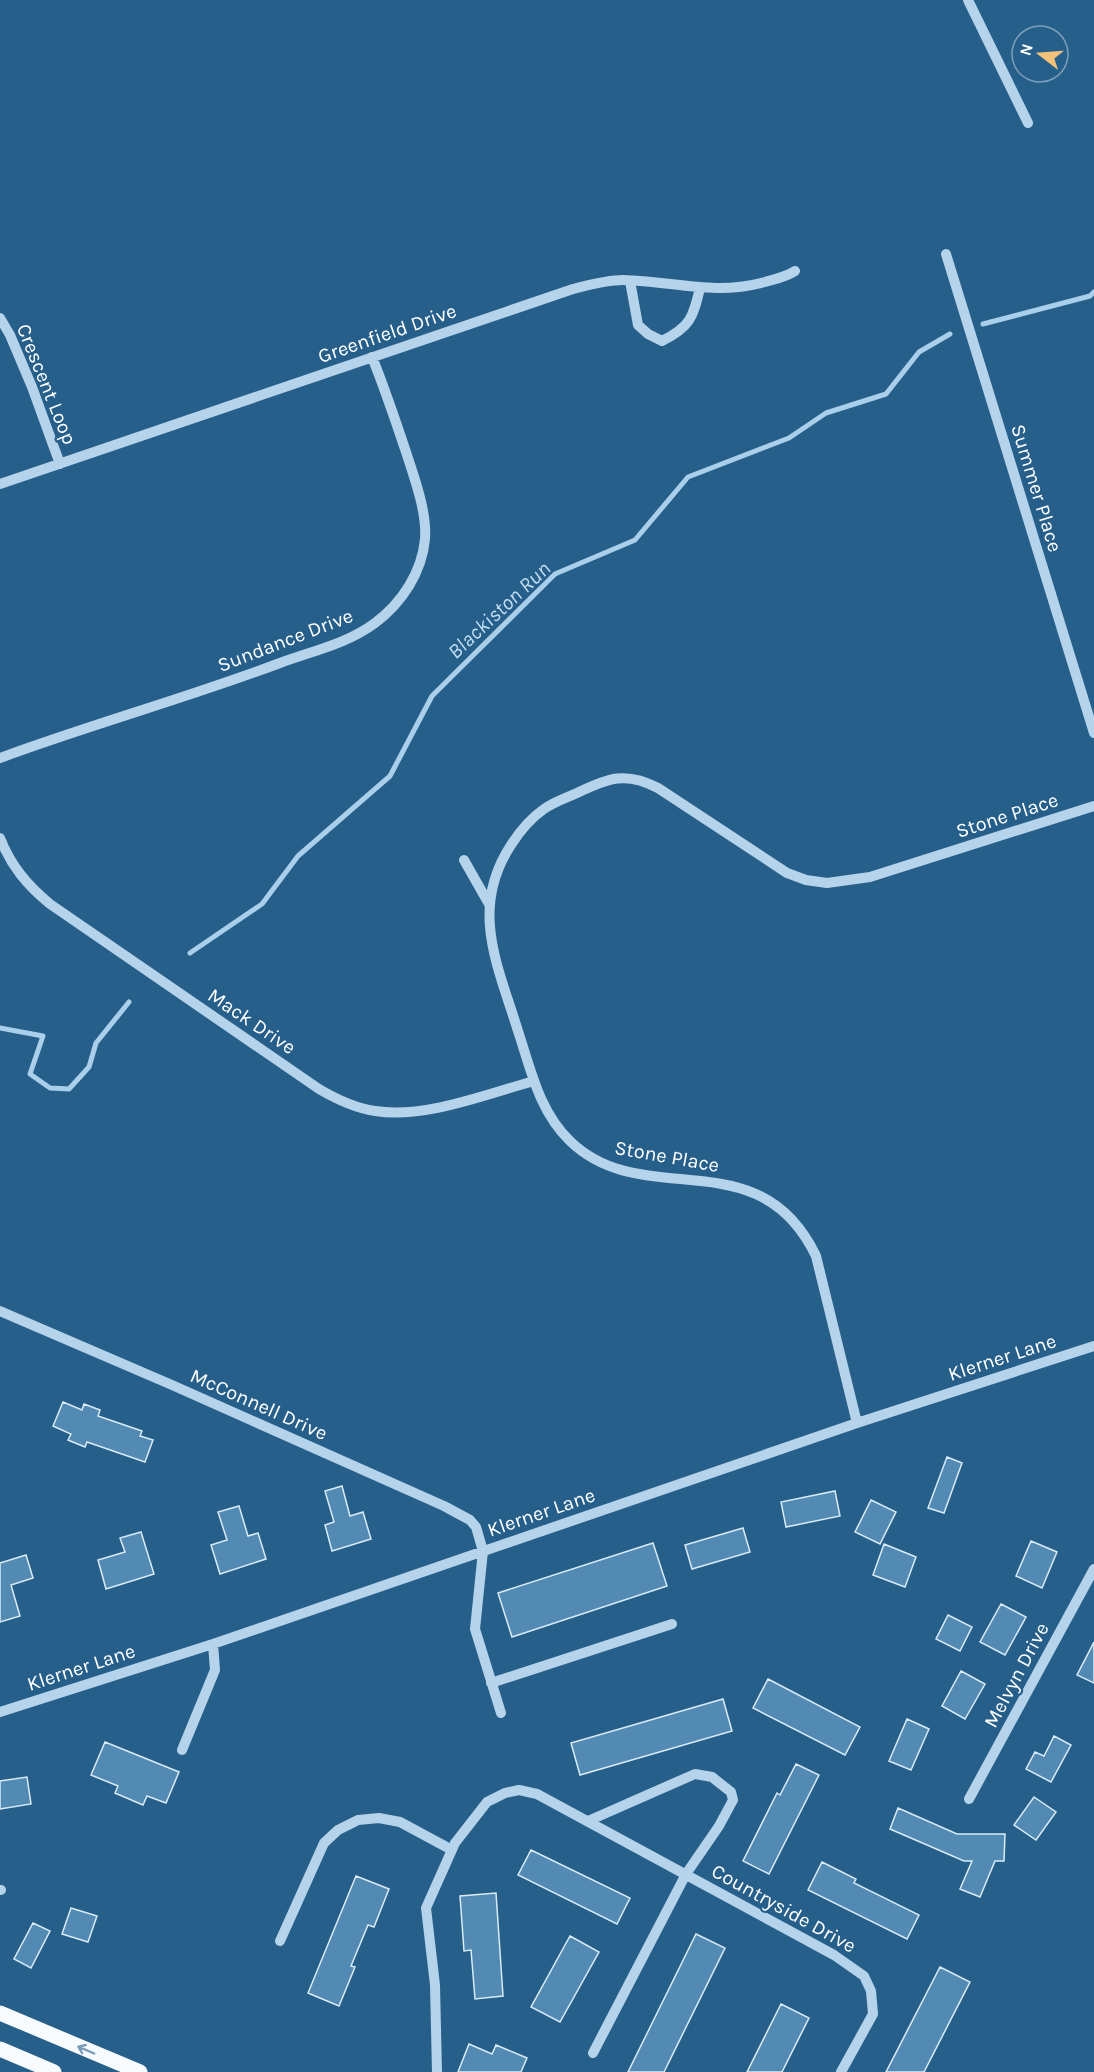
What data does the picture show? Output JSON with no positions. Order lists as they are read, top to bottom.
{
  "streets": {
    "street": [
      "Greenfield Drive",
      "Crescent Loop",
      "Summer Place",
      "Sundance Drive",
      "Stone Place",
      "Mack Drive",
      "Klerner Lane",
      "McConnell Drive",
      "Melvyn Drive",
      "Countryside Drive"
    ]
  },
  "crossings": [
    ["Greenfield Drive", "Crescent Loop"],
    ["Greenfield Drive", "Sundance Drive"],
    ["Stone Place", "Mack Drive"],
    ["Stone Place", "Klerner Lane"],
    ["Klerner Lane", "McConnell Drive"]
  ],
  "water": ["Blackiston Run"],
  "north": "left"
}
